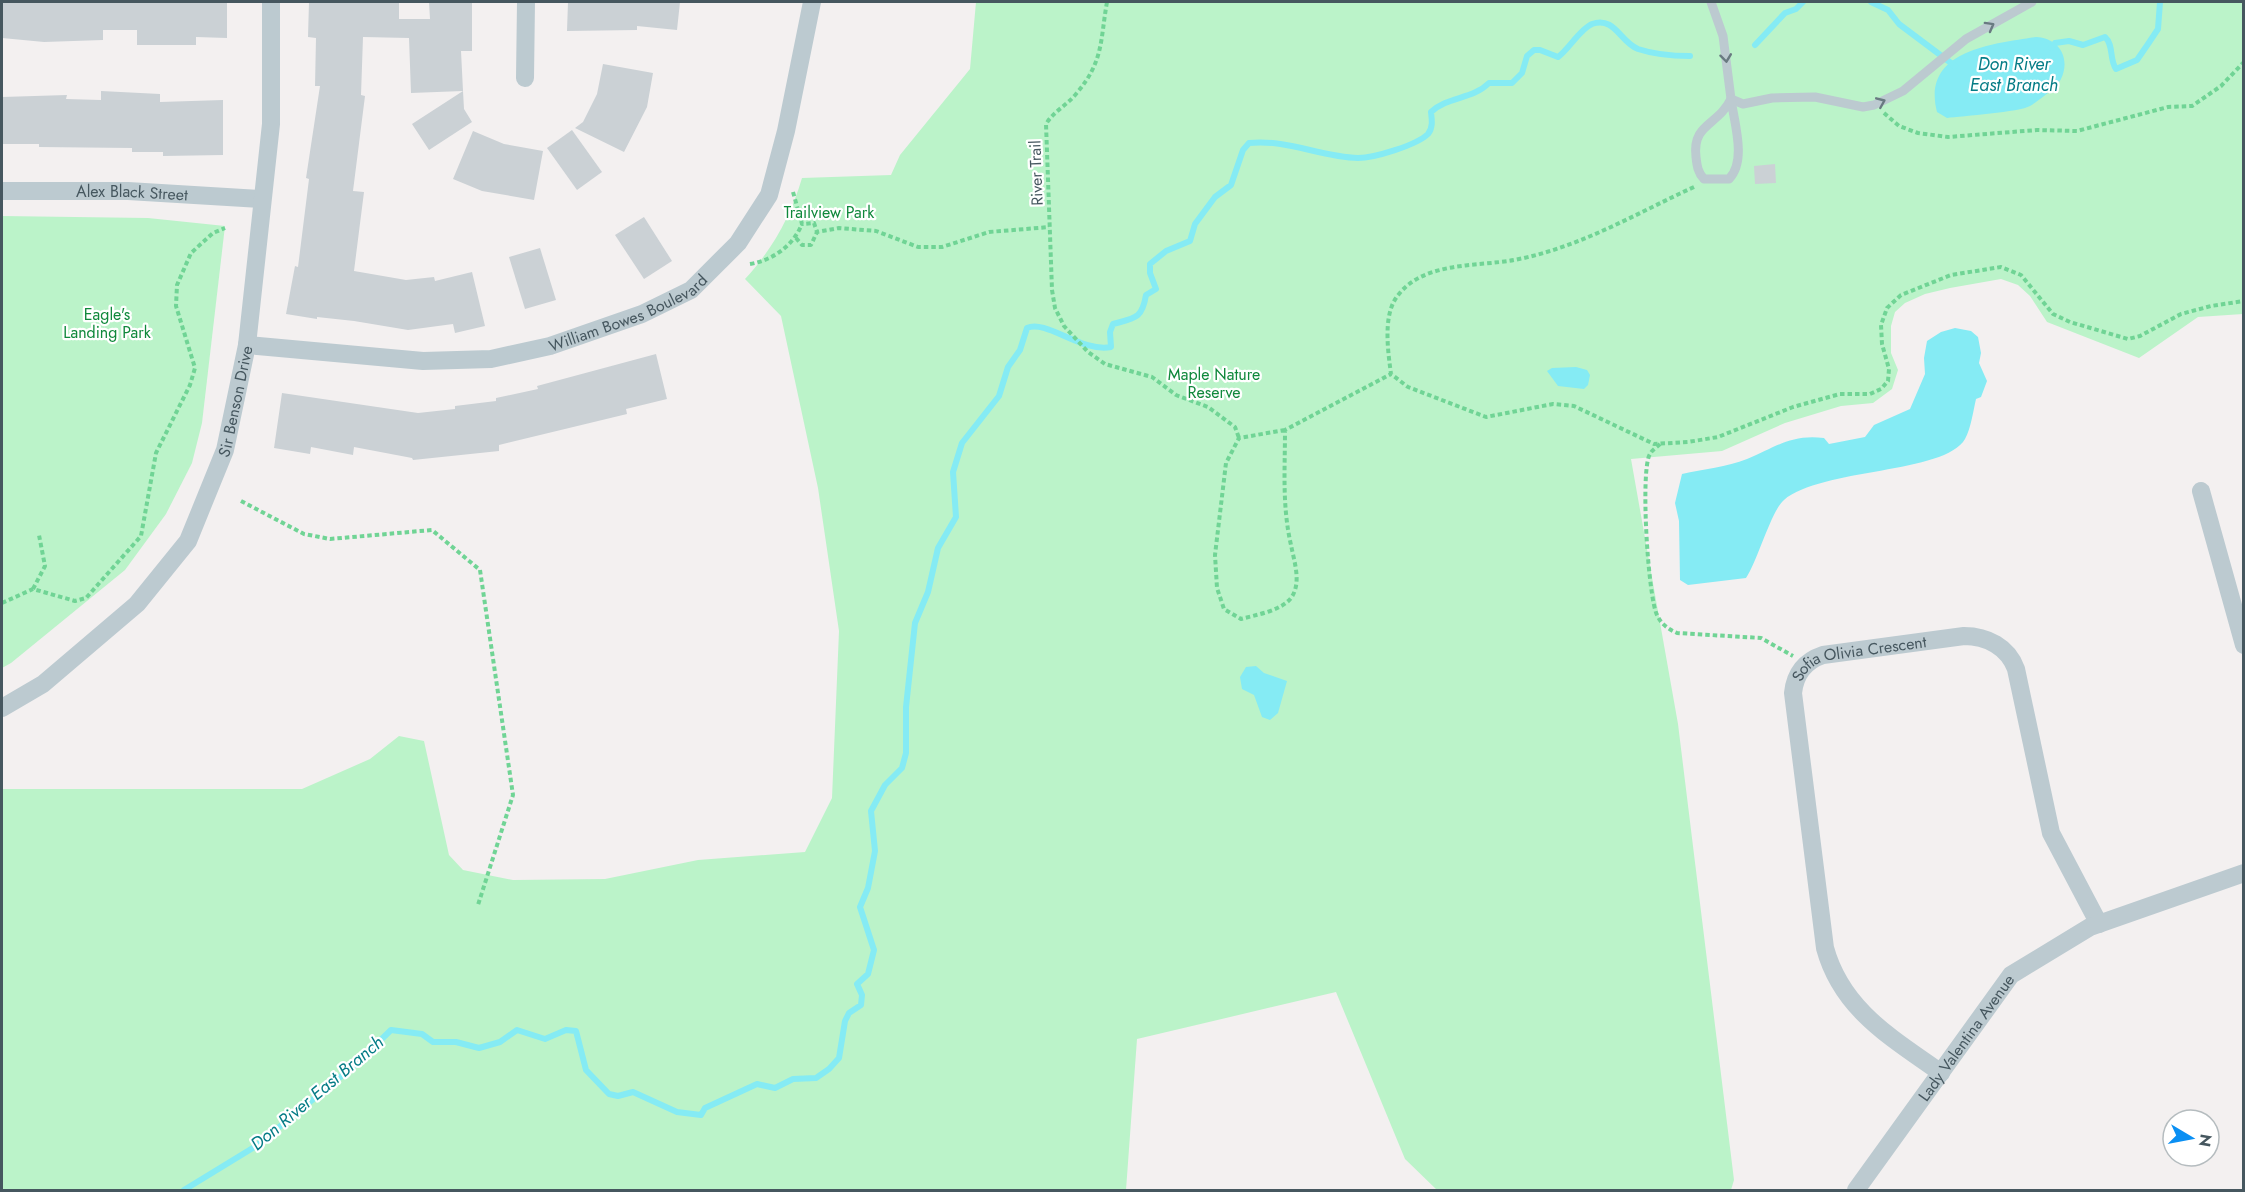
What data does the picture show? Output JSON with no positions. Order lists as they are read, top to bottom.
{
  "streets": {
    "street": [
      "Alex Black Street",
      "William Bowes Boulevard",
      "Sir Benson Drive",
      "Sofia Olivia Crescent",
      "Lady Valentina Avenue"
    ],
    "path": ["River Trail"]
  },
  "crossings": [
    ["Alex Black Street", "Sir Benson Drive"],
    ["William Bowes Boulevard", "Sir Benson Drive"],
    ["Sofia Olivia Crescent", "Lady Valentina Avenue"]
  ],
  "water": ["Don River East Branch"],
  "parks": ["Trailview Park", "Eagle's Landing Park", "Maple Nature Reserve"],
  "north": "right"
}
